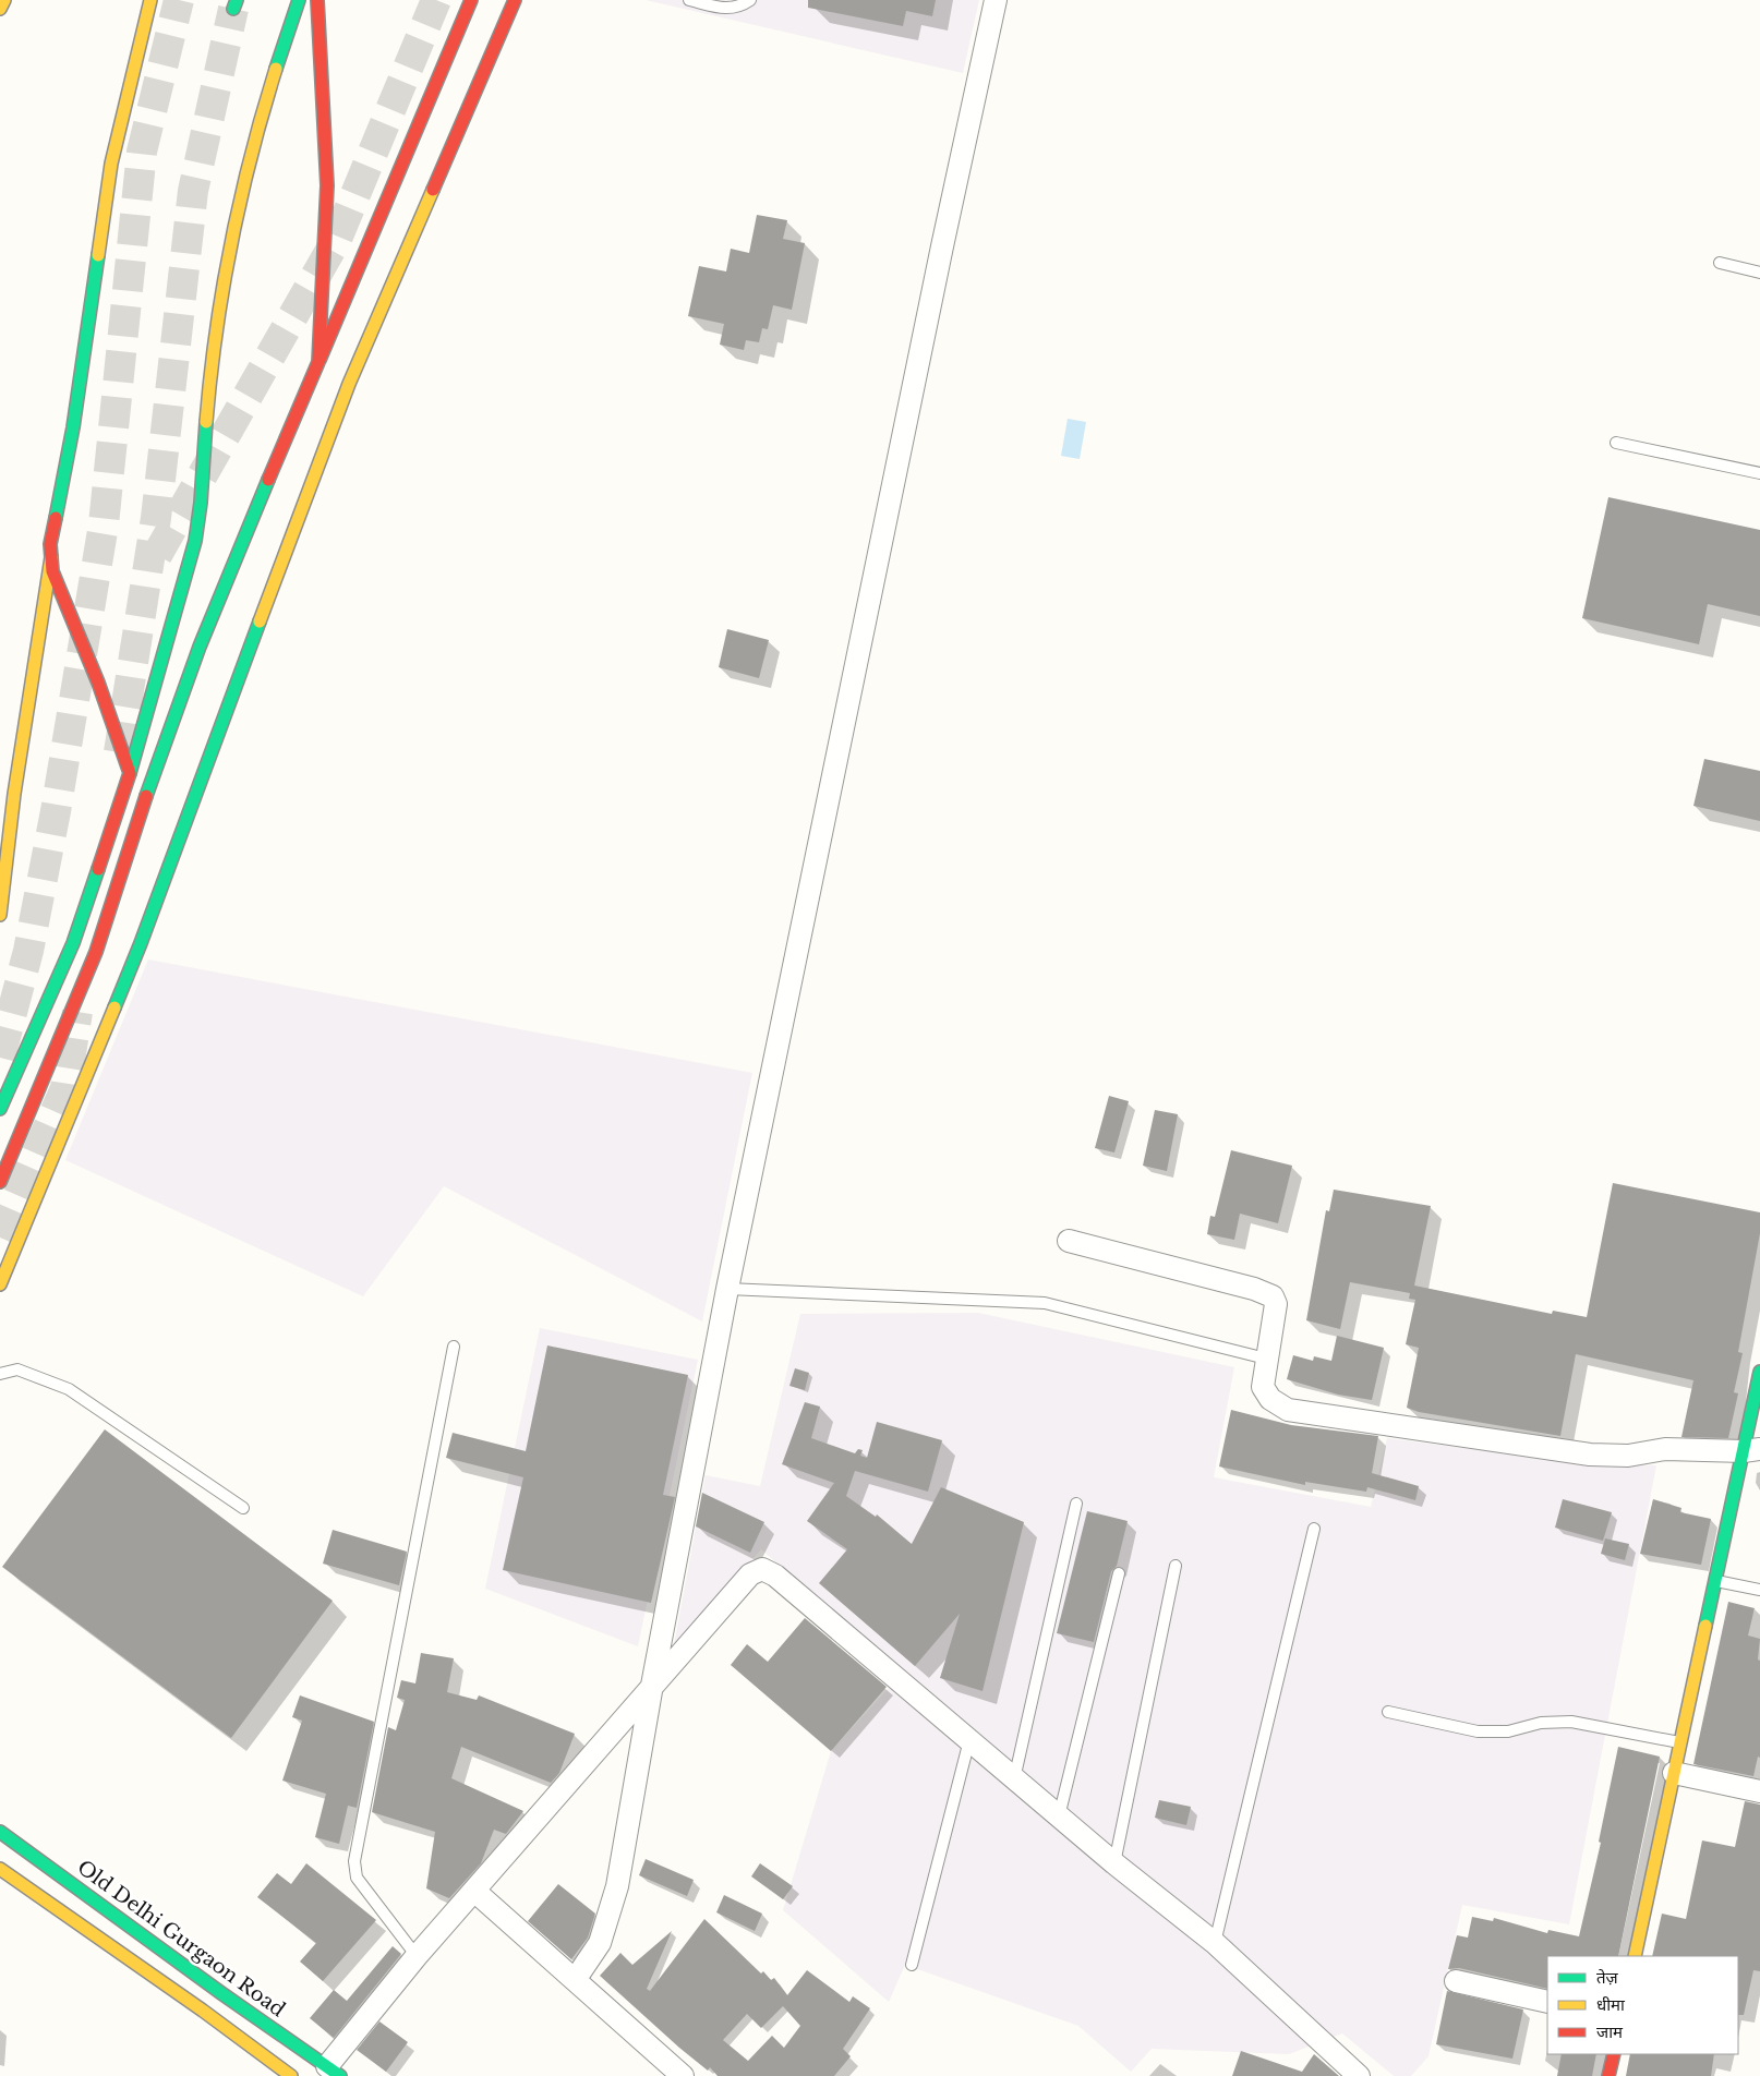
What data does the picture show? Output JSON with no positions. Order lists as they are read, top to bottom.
{
  "streets": {
    "main road": ["Old Delhi Gurgaon Road"]
  },
  "legend": ["तेज़", "धीमा", "जाम"]
}
